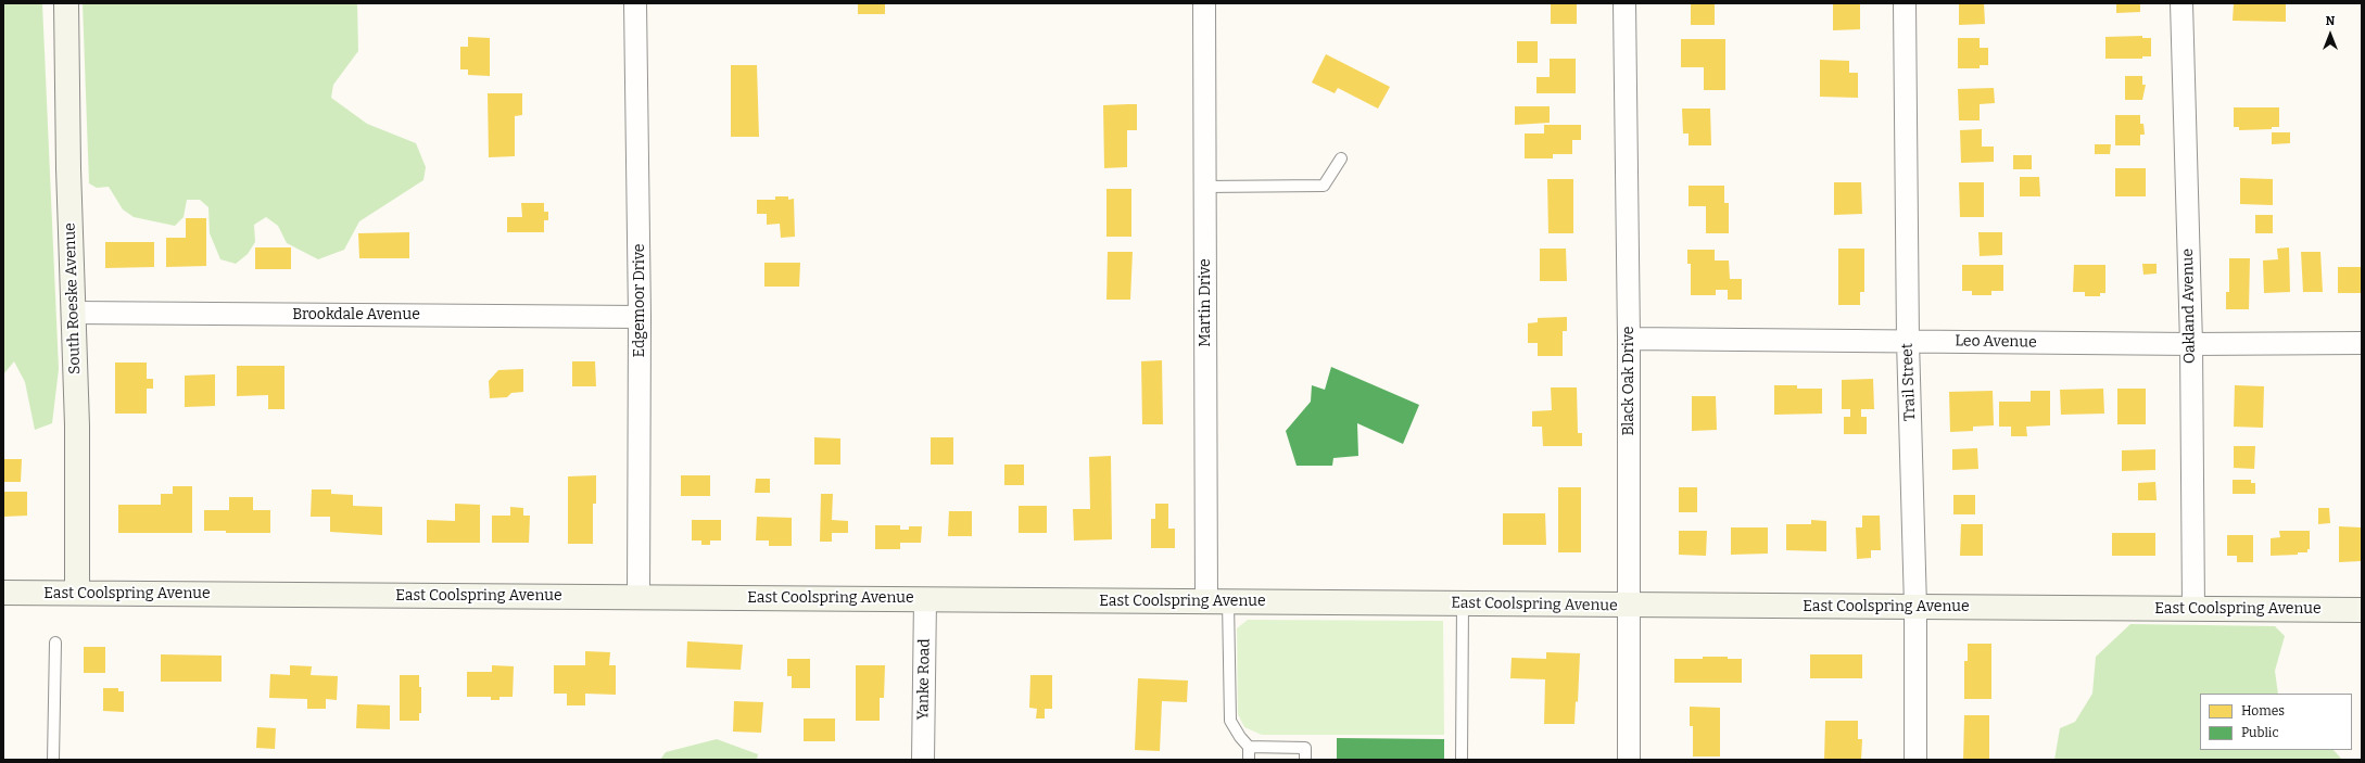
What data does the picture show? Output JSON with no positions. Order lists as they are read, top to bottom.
{
  "streets": {
    "street": [
      "South Roeske Avenue",
      "Edgemoor Drive",
      "Martin Drive",
      "Oakland Avenue",
      "Brookdale Avenue",
      "Leo Avenue",
      "Black Oak Drive",
      "Trail Street",
      "East Coolspring Avenue",
      "Yanke Road"
    ]
  },
  "crossings": [
    ["South Roeske Avenue", "Brookdale Avenue"],
    ["South Roeske Avenue", "East Coolspring Avenue"],
    ["Edgemoor Drive", "Brookdale Avenue"],
    ["Edgemoor Drive", "East Coolspring Avenue"],
    ["Martin Drive", "East Coolspring Avenue"],
    ["Oakland Avenue", "Leo Avenue"],
    ["Oakland Avenue", "East Coolspring Avenue"],
    ["Leo Avenue", "Black Oak Drive"],
    ["Leo Avenue", "Trail Street"],
    ["Black Oak Drive", "East Coolspring Avenue"],
    ["Trail Street", "East Coolspring Avenue"],
    ["East Coolspring Avenue", "Yanke Road"]
  ],
  "legend": ["Homes", "Public"],
  "north": "top"
}
